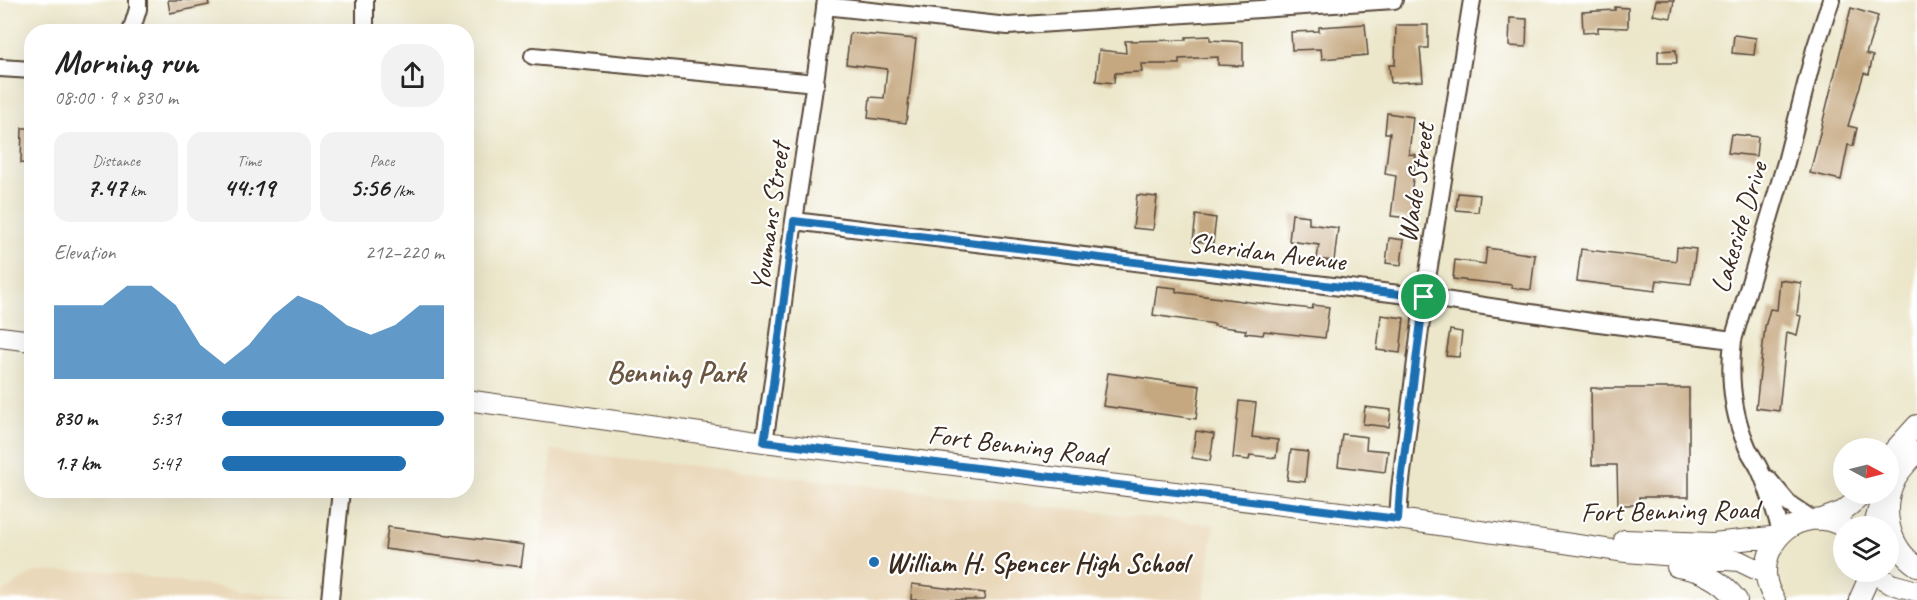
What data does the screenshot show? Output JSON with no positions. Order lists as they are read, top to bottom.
{
  "streets": {
    "street": [
      "Wade Street",
      "Youmans Street",
      "Lakeside Drive",
      "Sheridan Avenue",
      "Fort Benning Road"
    ]
  },
  "crossings": [
    ["Wade Street", "Sheridan Avenue"],
    ["Wade Street", "Fort Benning Road"],
    ["Youmans Street", "Sheridan Avenue"],
    ["Youmans Street", "Fort Benning Road"],
    ["Lakeside Drive", "Sheridan Avenue"],
    ["Lakeside Drive", "Fort Benning Road"]
  ],
  "districts": ["Benning Park"],
  "places": ["William H. Spencer High School"],
  "north": "right",
  "page": {
    "heading": ["Morning run", "08:00 · 9 × 830 m"],
    "stats": [
      ["Distance", "7.47 km"],
      ["Time", "44:19"],
      ["Pace", "5:56 /km"]
    ],
    "chart": ["Elevation", "212–220 m"],
    "list": [
      {
        "name": "830 m",
        "note": "5:31"
      },
      {
        "name": "1.7 km",
        "note": "5:47"
      }
    ]
  }
}
